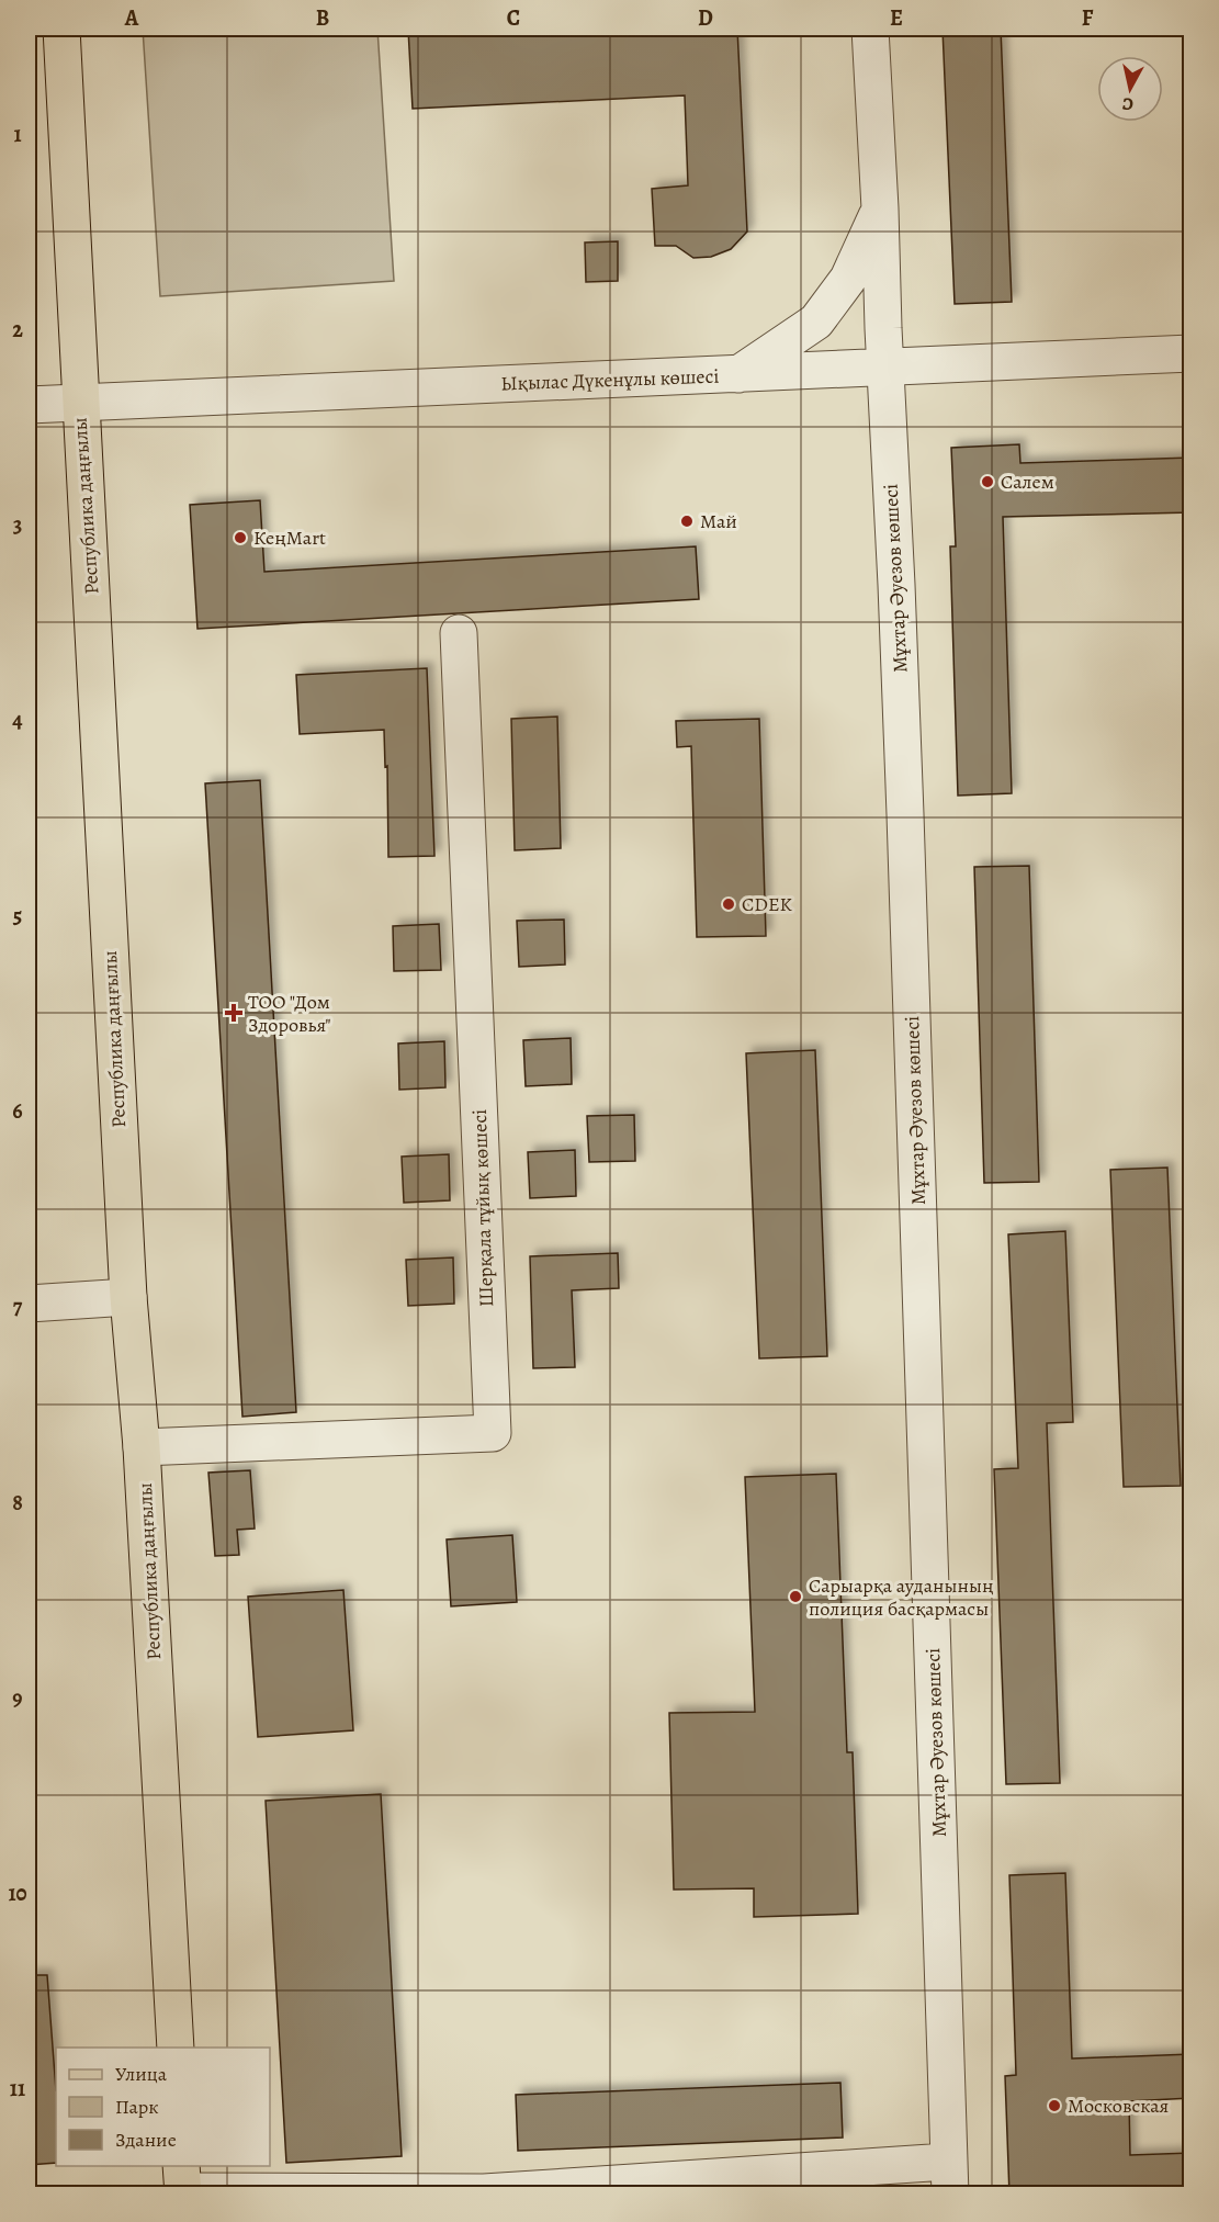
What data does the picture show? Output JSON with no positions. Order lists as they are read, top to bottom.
{
  "streets": {
    "main road": ["Республика даңғылы"],
    "street": ["Ықылас Дүкенұлы көшесі", "Мұхтар Әуезов көшесі", "Шерқала тұйық көшесі"]
  },
  "crossings": [
    ["Ықылас Дүкенұлы көшесі", "Республика даңғылы"],
    ["Ықылас Дүкенұлы көшесі", "Мұхтар Әуезов көшесі"],
    ["Республика даңғылы", "Шерқала тұйық көшесі"]
  ],
  "places": {
    "other": [
      "Салем",
      "Май",
      "КеңMart",
      "CDEK",
      "Сарыарқа ауданының полиция басқармасы",
      "Московская"
    ],
    "health": ["ТОО \"Дом Здоровья\""]
  },
  "legend": ["Улица", "Парк", "Здание"],
  "north": "bottom",
  "grid": {
    "columns": [
      "A",
      "B",
      "C",
      "D",
      "E",
      "F"
    ],
    "rows": [
      "1",
      "2",
      "3",
      "4",
      "5",
      "6",
      "7",
      "8",
      "9",
      "10",
      "11"
    ]
  }
}
